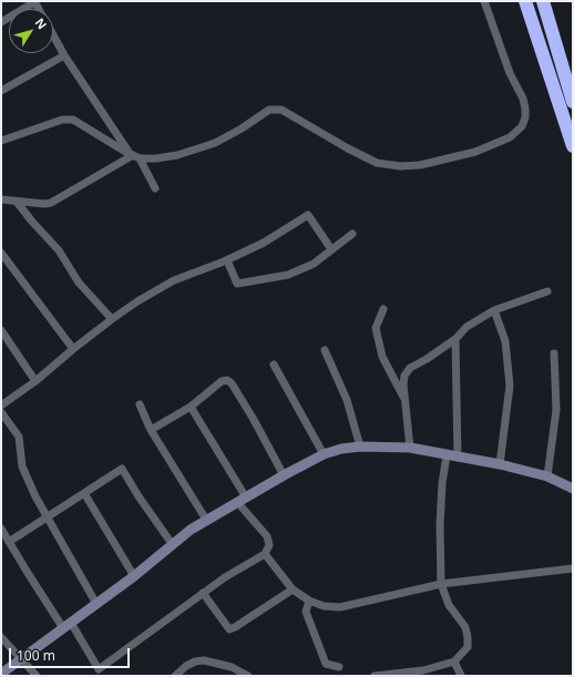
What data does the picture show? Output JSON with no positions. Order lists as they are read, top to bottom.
{
  "scale_bar": "100 m",
  "north": "top right"
}
